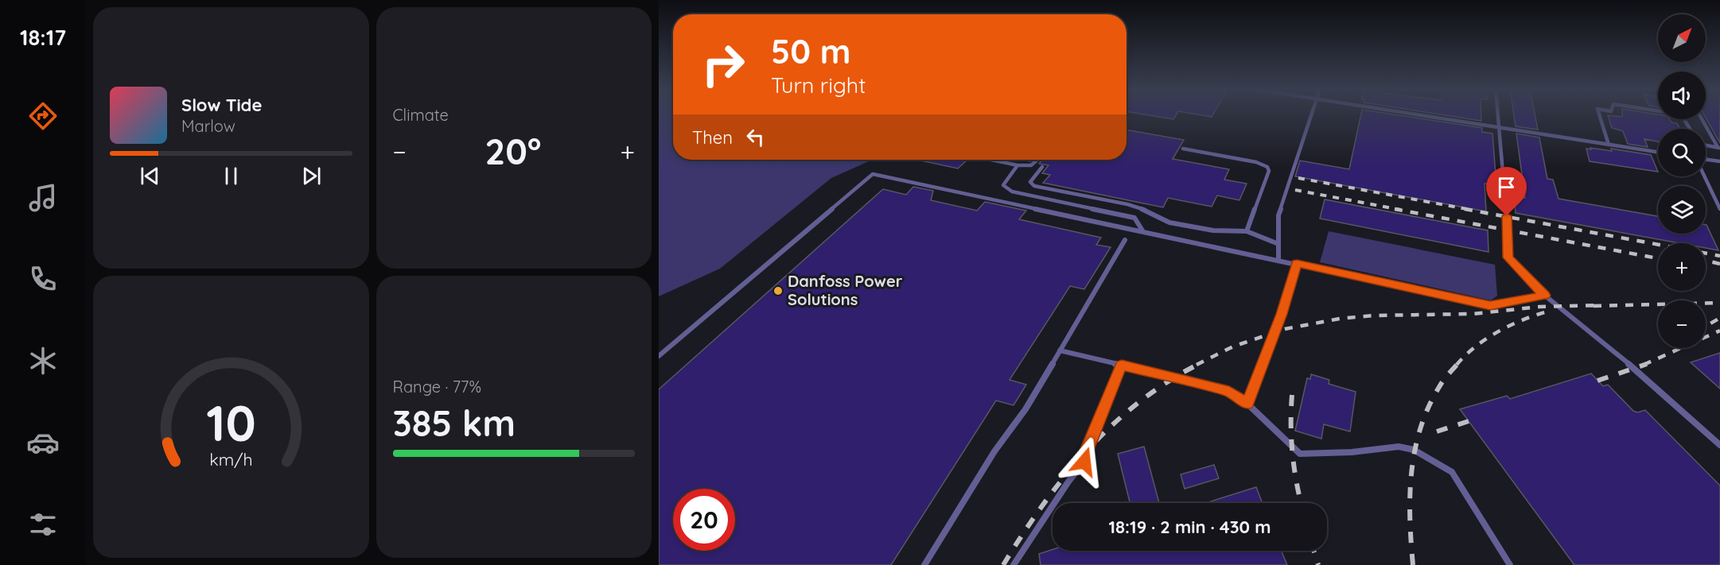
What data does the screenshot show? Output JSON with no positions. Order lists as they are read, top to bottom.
{
  "places": ["Danfoss Power Solutions"],
  "north": "top right",
  "page": {
    "tabs": "18:17",
    "tile": [
      "Climate",
      ["Range · 77%", "385 km"]
    ],
    "map_buttons": ["+", "−"],
    "turn": ["50 m", "Turn right"],
    "song": ["Slow Tide", "Marlow"],
    "then": "Then",
    "heat": ["−", "20°", "+"],
    "limit": "20",
    "trip": "18:19 · 2 min · 430 m",
    "gauge": ["10", "km/h"]
  }
}
